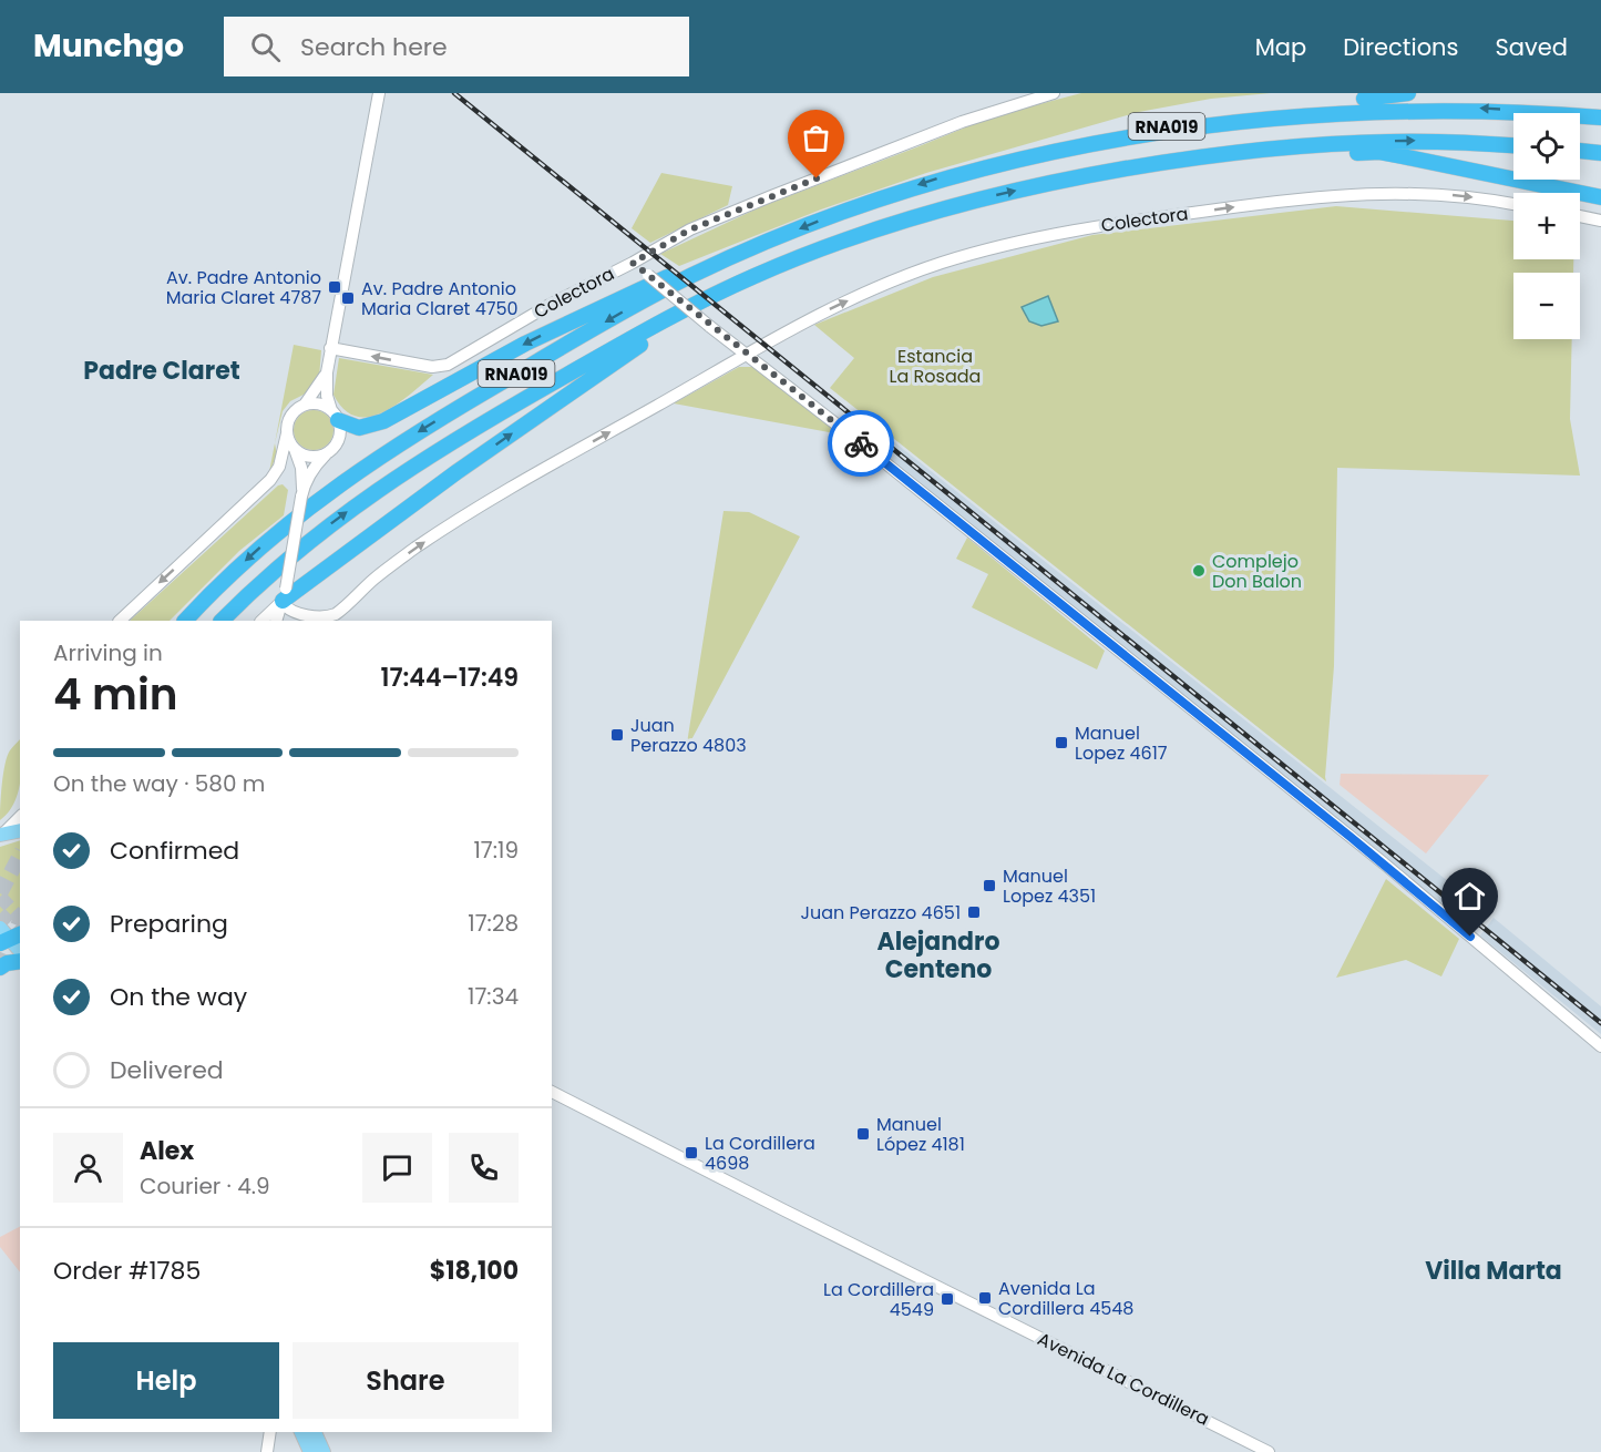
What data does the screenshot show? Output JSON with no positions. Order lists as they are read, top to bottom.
{
  "streets": {
    "highway": ["RNA019"],
    "main road": ["Colectora", "Avenida La Cordillera"]
  },
  "districts": ["Padre Claret", "Alejandro Centeno", "Villa Marta"],
  "parks": ["Estancia La Rosada"],
  "places": {
    "transit": [
      "Av. Padre Antonio Maria Claret 4787",
      "Av. Padre Antonio Maria Claret 4750",
      "Juan Perazzo 4803",
      "Manuel Lopez 4617",
      "Manuel Lopez 4351",
      "Juan Perazzo 4651",
      "Manuel López 4181",
      "La Cordillera 4698",
      "Avenida La Cordillera 4548",
      "La Cordillera 4549"
    ],
    "other": ["Complejo Don Balon"]
  },
  "page": {
    "header": "Munchgo",
    "search": "Search here",
    "nav": ["Map", "Directions", "Saved"],
    "map_buttons": ["+", "−"],
    "heading": ["4 min", "Arriving in", "17:44–17:49"],
    "panel": [
      "Alex",
      "Courier · 4.9",
      "Order #1785",
      "$18,100"
    ],
    "bar": "On the way · 580 m",
    "list": [
      ["Confirmed", "17:19"],
      ["Preparing", "17:28"],
      ["On the way", "17:34"],
      "Delivered"
    ],
    "buttons": ["Help", "Share"]
  }
}
